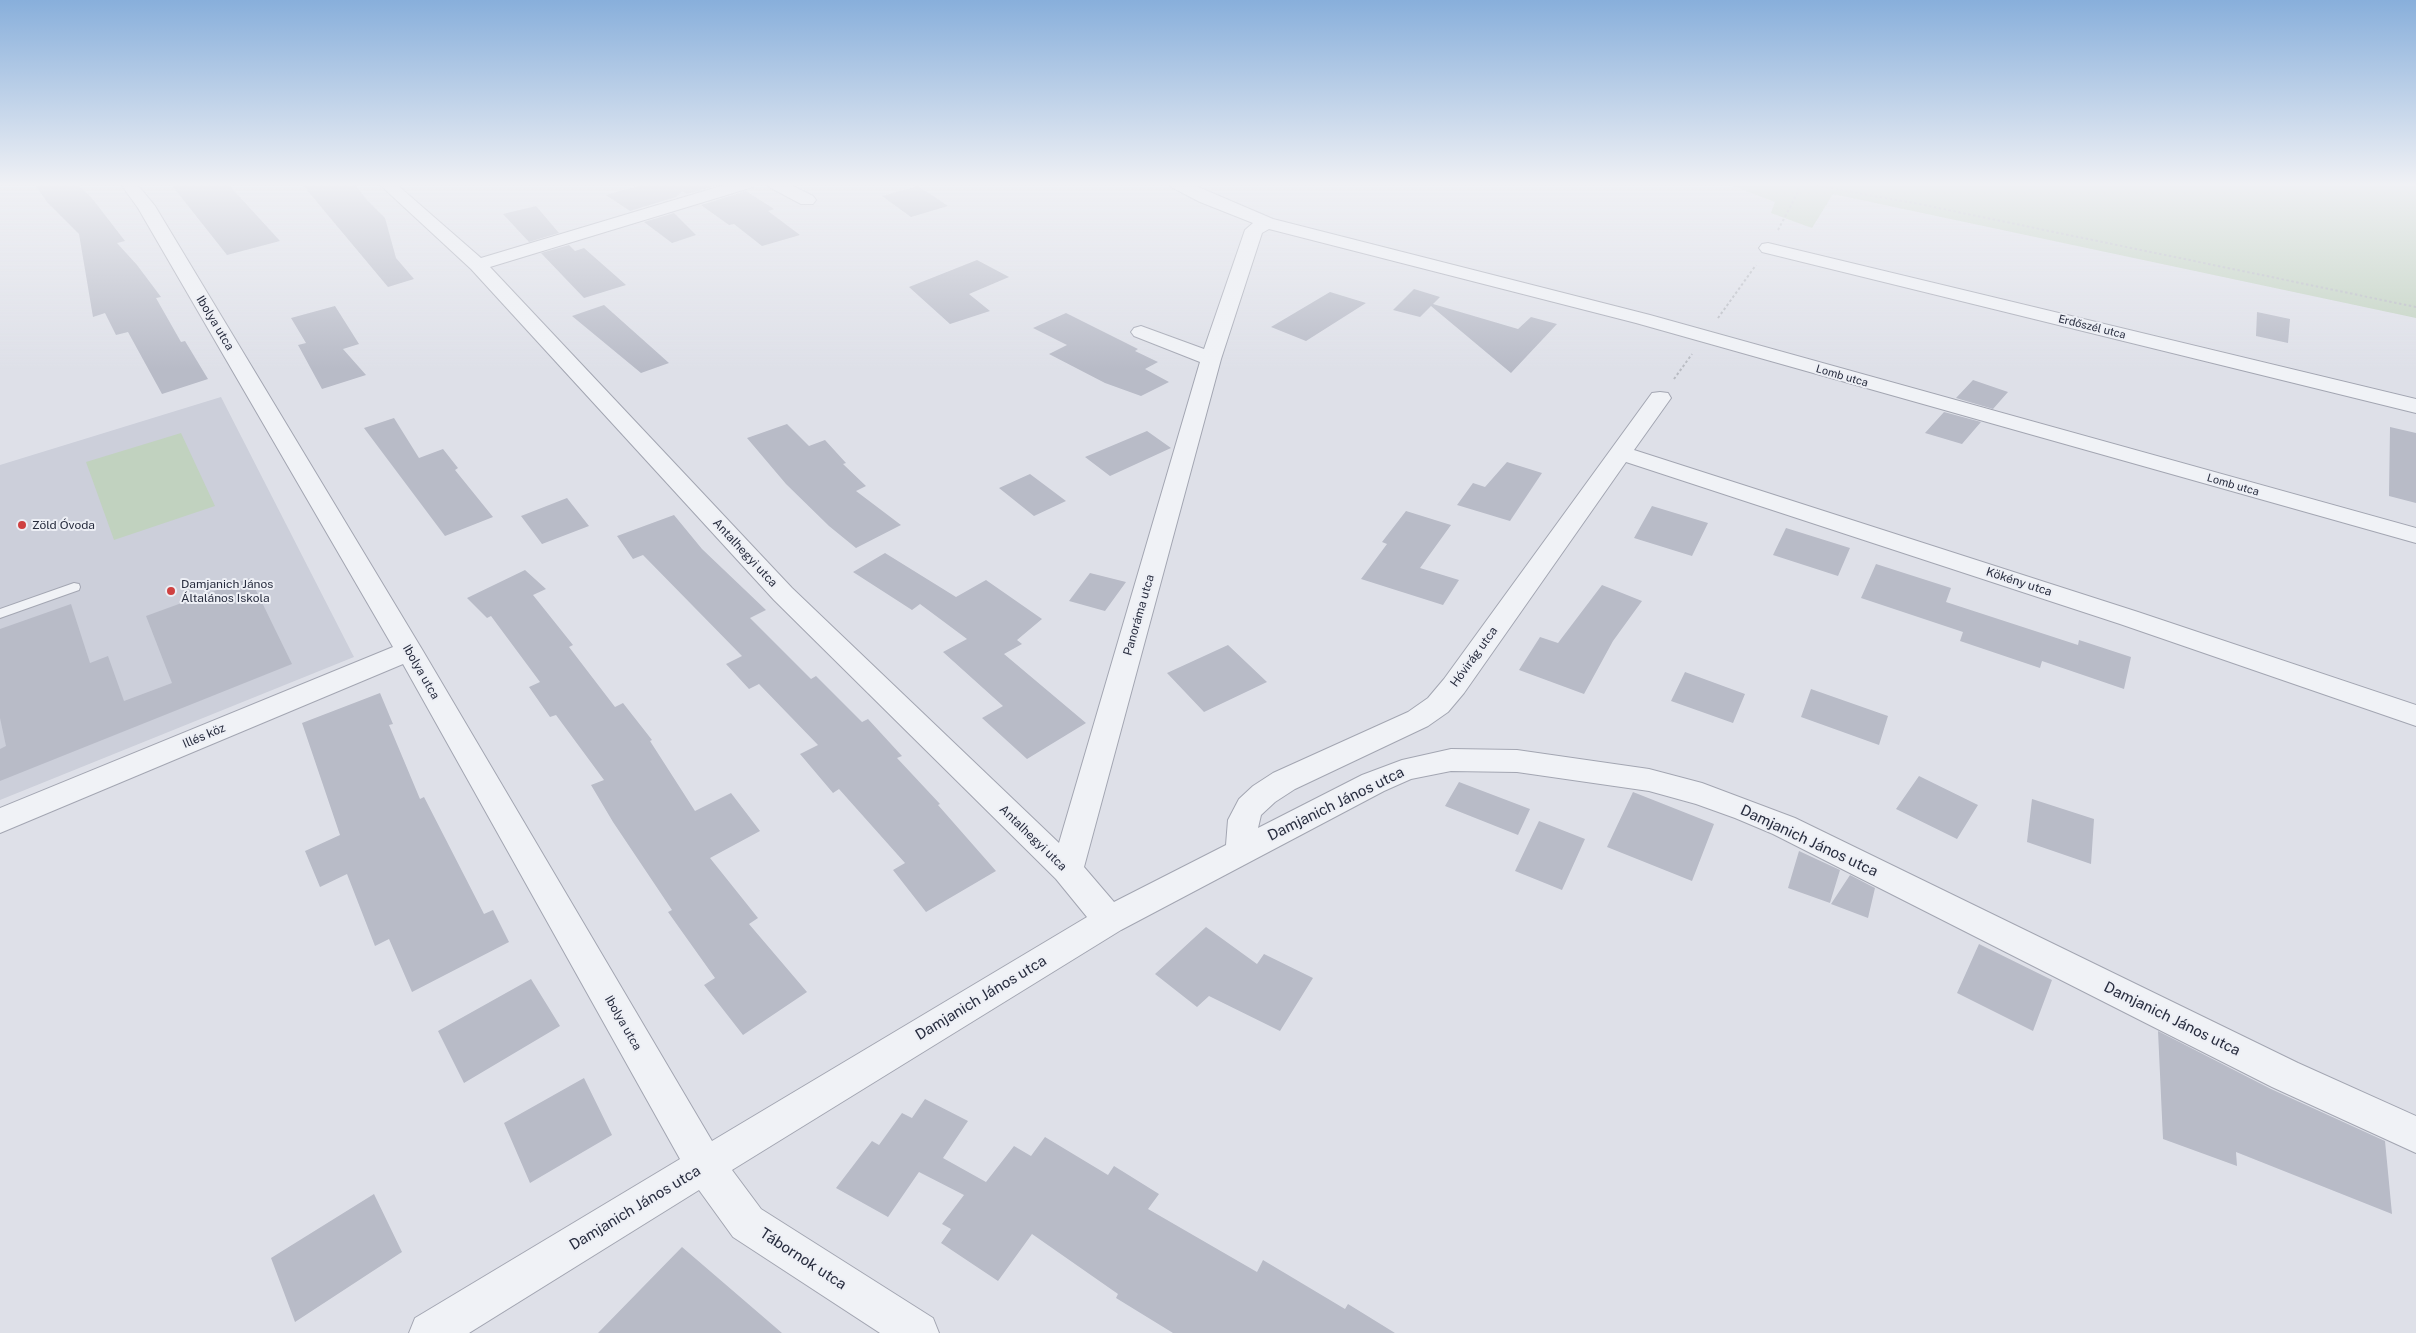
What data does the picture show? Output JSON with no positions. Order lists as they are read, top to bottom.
{
  "streets": {
    "street": [
      "Ibolya utca",
      "Erdőszél utca",
      "Lomb utca",
      "Antalhegyi utca",
      "Kökény utca",
      "Panoráma utca",
      "Hóvirág utca",
      "Illés köz",
      "Damjanich János utca",
      "Tábornok utca"
    ]
  },
  "crossings": [
    ["Ibolya utca", "Illés köz"],
    ["Ibolya utca", "Damjanich János utca"],
    ["Ibolya utca", "Tábornok utca"],
    ["Antalhegyi utca", "Panoráma utca"],
    ["Antalhegyi utca", "Damjanich János utca"],
    ["Kökény utca", "Hóvirág utca"],
    ["Hóvirág utca", "Damjanich János utca"],
    ["Damjanich János utca", "Tábornok utca"]
  ],
  "places": ["Zöld Óvoda", "Damjanich János Általános Iskola"]
}
